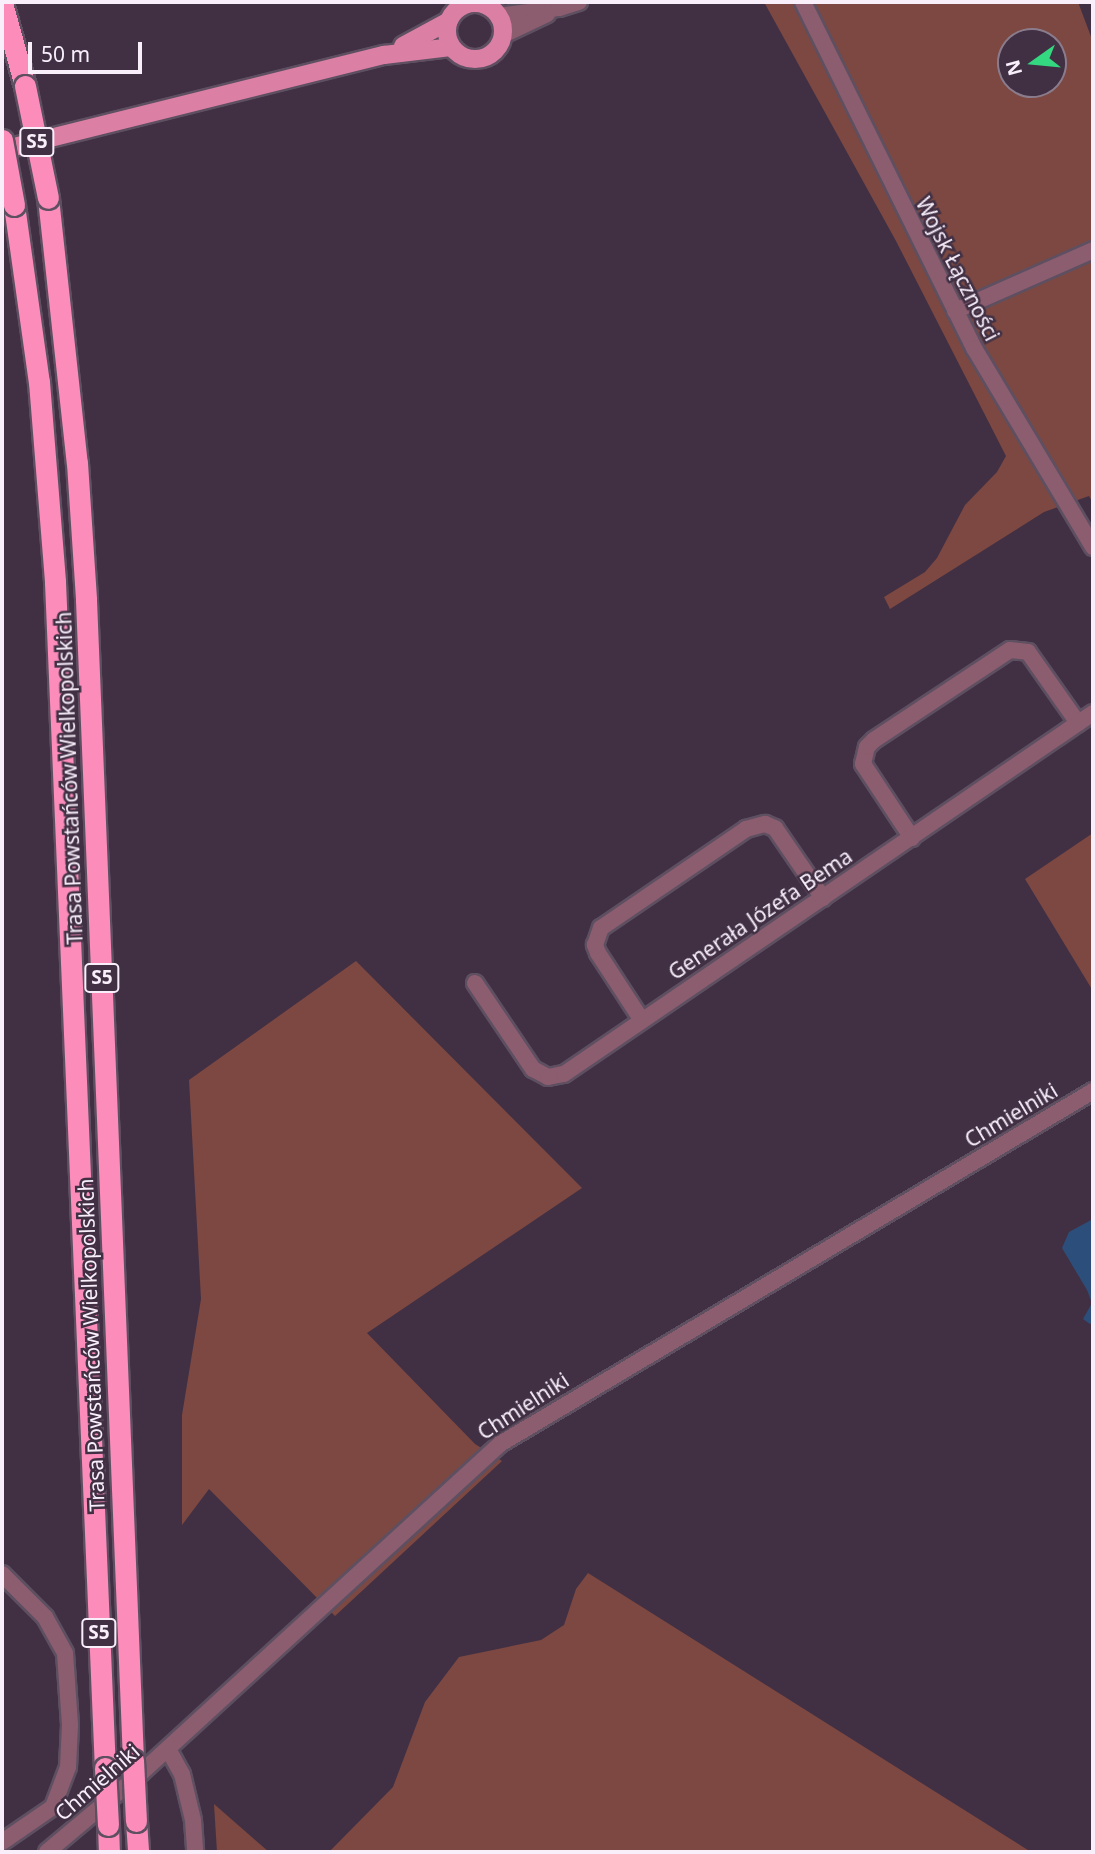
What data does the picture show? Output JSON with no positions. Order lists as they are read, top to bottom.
{
  "streets": {
    "highway": ["S5", "Trasa Powstańców Wielkopolskich"],
    "street": ["Wojsk Łączności", "Generała Józefa Bema", "Chmielniki"]
  },
  "scale_bar": "50 m",
  "north": "left"
}
